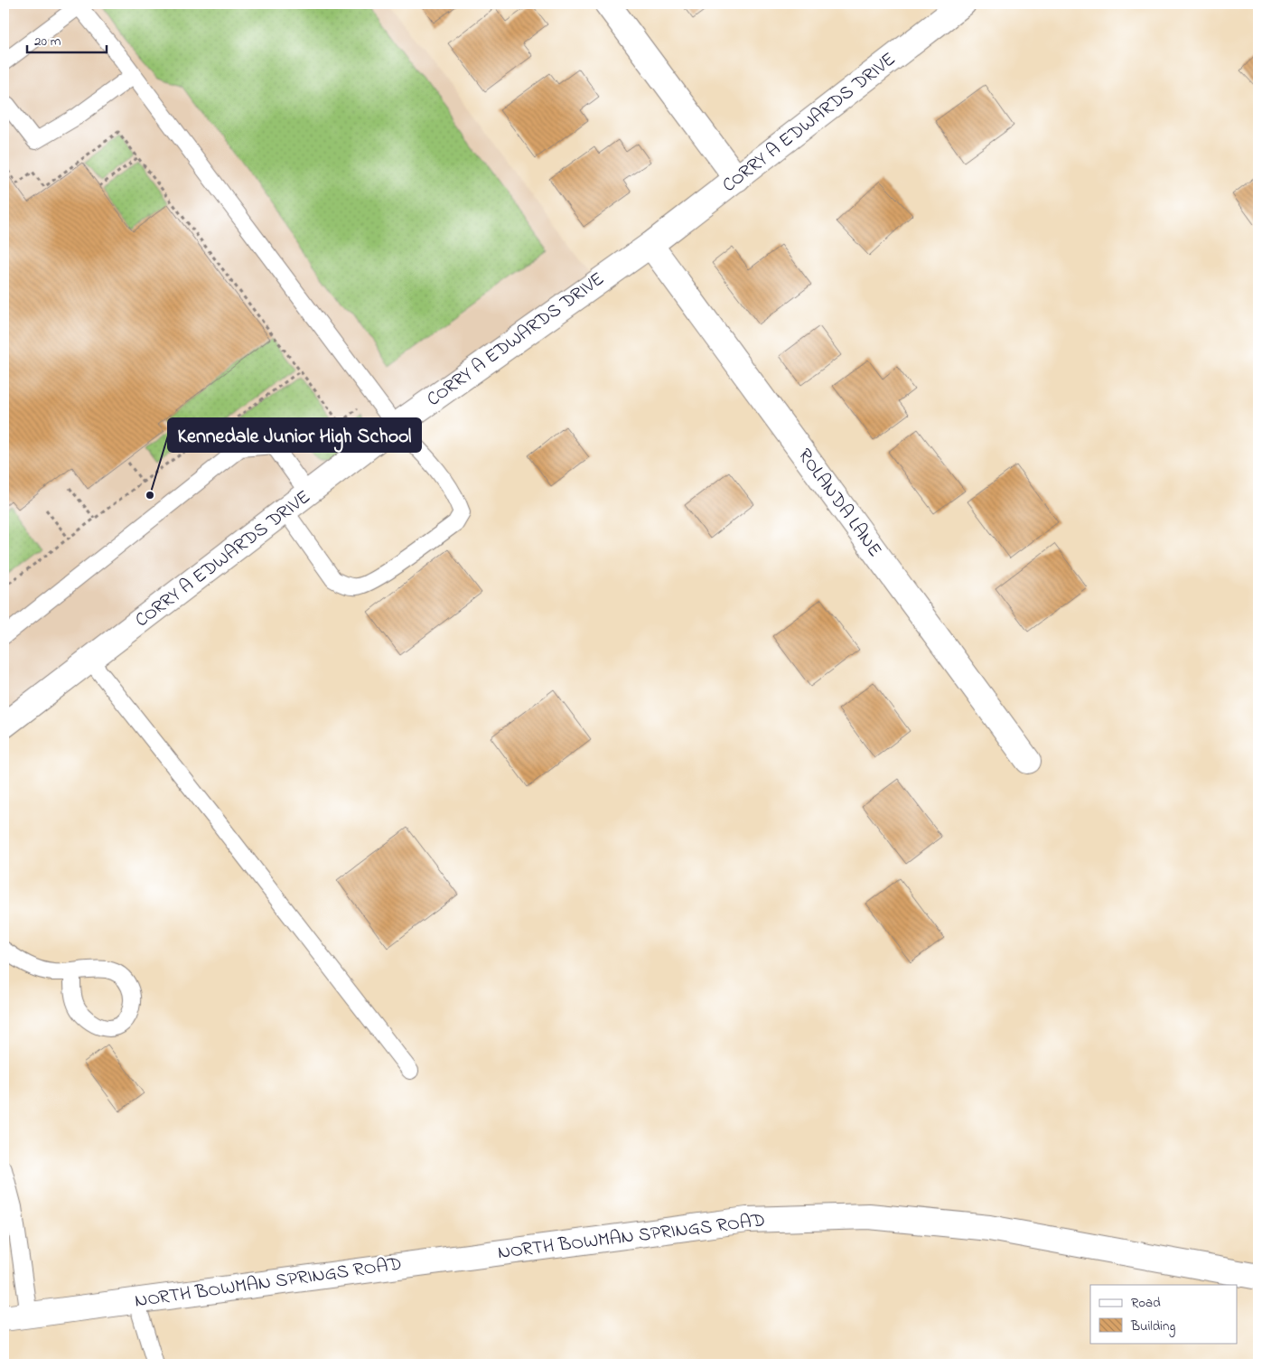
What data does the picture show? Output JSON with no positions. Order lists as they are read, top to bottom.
{
  "streets": {
    "street": ["CORRY A EDWARDS DRIVE", "ROLANDA LANE", "NORTH BOWMAN SPRINGS ROAD"]
  },
  "crossings": [
    ["CORRY A EDWARDS DRIVE", "ROLANDA LANE"]
  ],
  "places": ["Kennedale Junior High School"],
  "legend": ["Road", "Building"],
  "scale_bar": "20 m"
}
